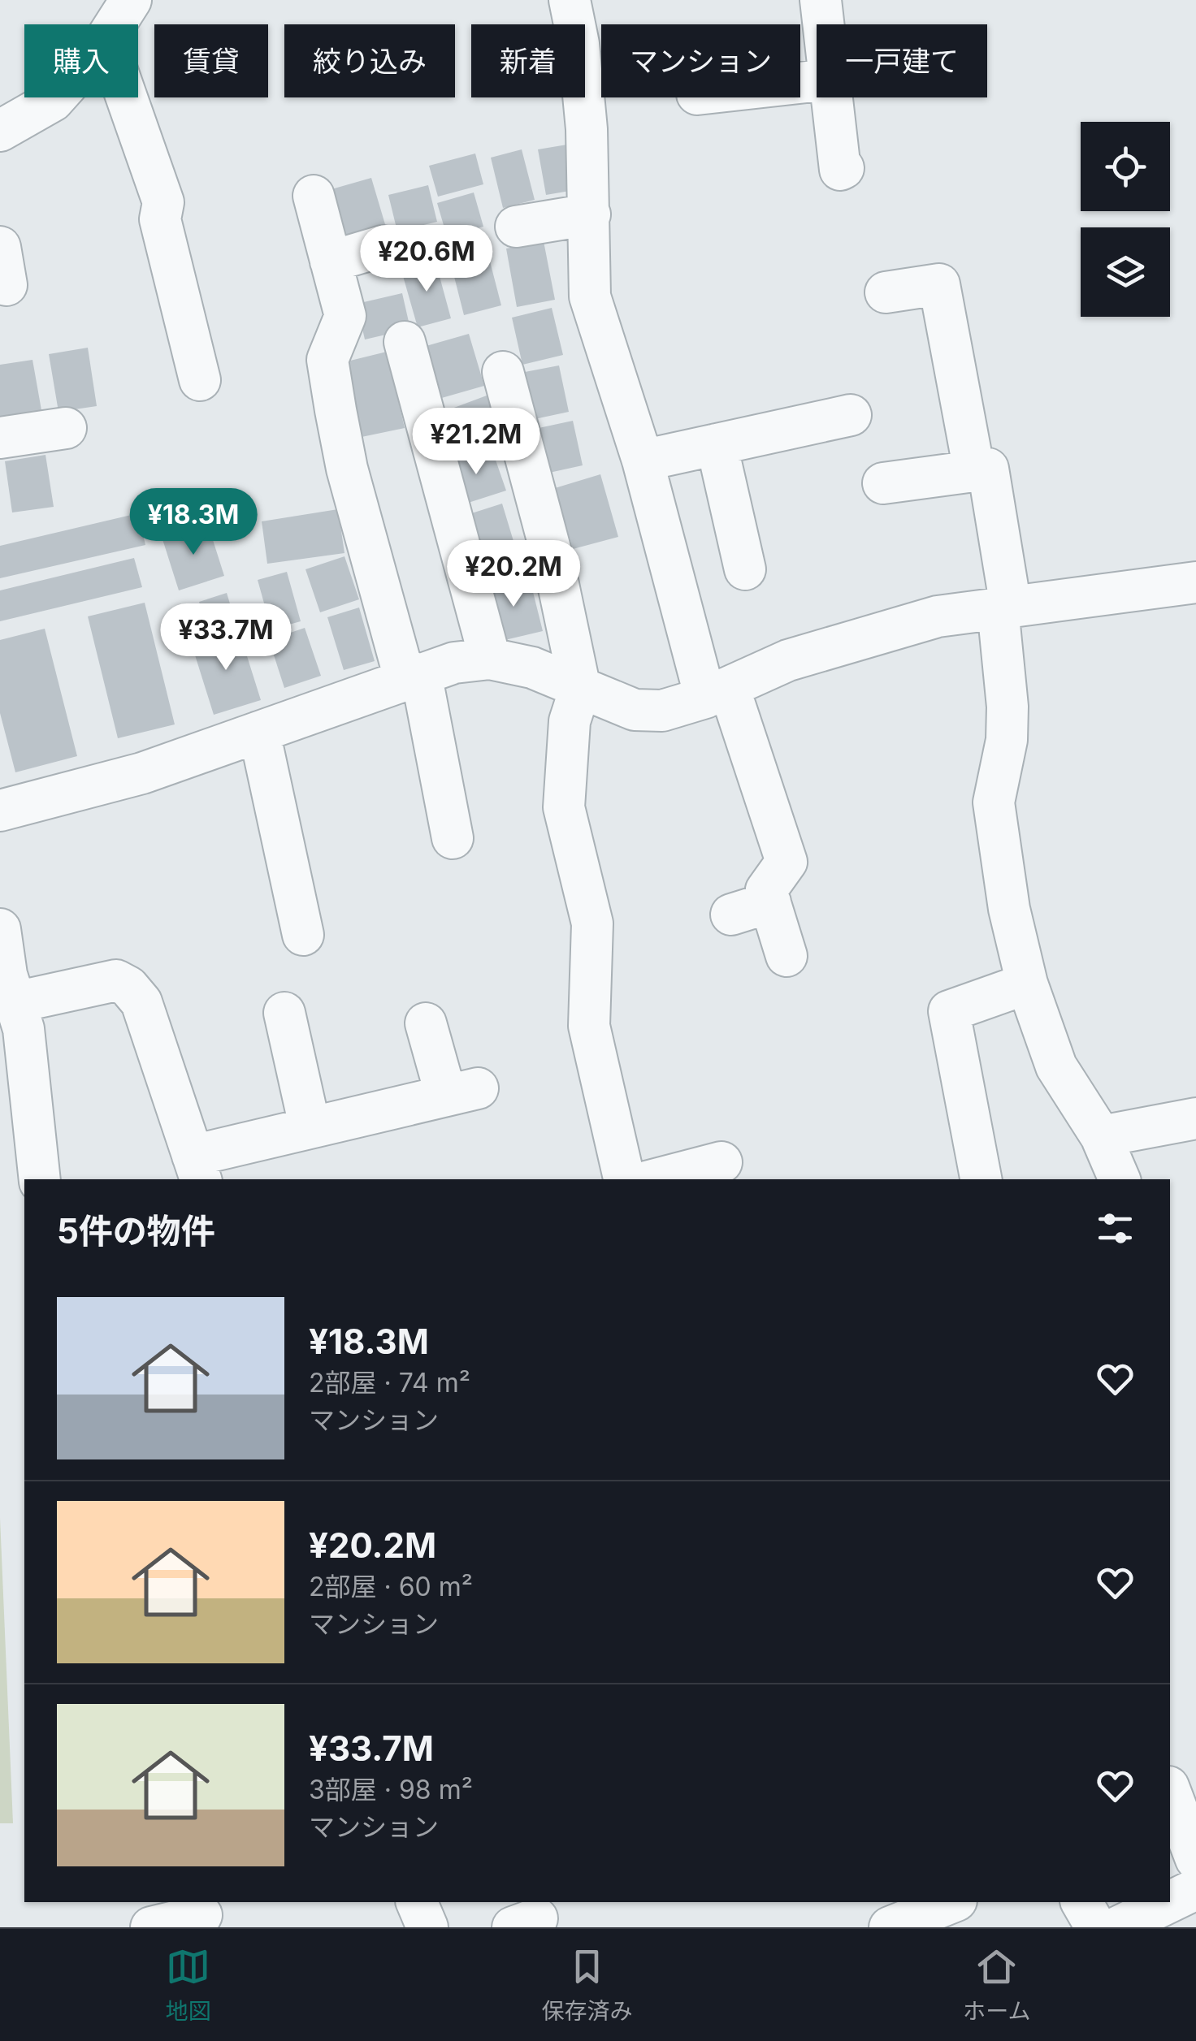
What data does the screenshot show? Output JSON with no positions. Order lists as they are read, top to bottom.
{
  "page": {
    "chip": [
      "購入",
      "賃貸",
      "絞り込み",
      "新着",
      "マンション",
      "一戸建て"
    ],
    "price": [
      "¥20.6M",
      "¥21.2M",
      "¥18.3M",
      "¥20.2M",
      "¥33.7M"
    ],
    "heading": "5件の物件",
    "list": [
      {
        "name": "¥18.3M",
        "note": "2部屋 · 74 m² · マンション"
      },
      {
        "name": "¥20.2M",
        "note": "2部屋 · 60 m² · マンション"
      },
      {
        "name": "¥33.7M",
        "note": "3部屋 · 98 m² · マンション"
      }
    ],
    "tabs": ["地図", "保存済み", "ホーム"]
  }
}
